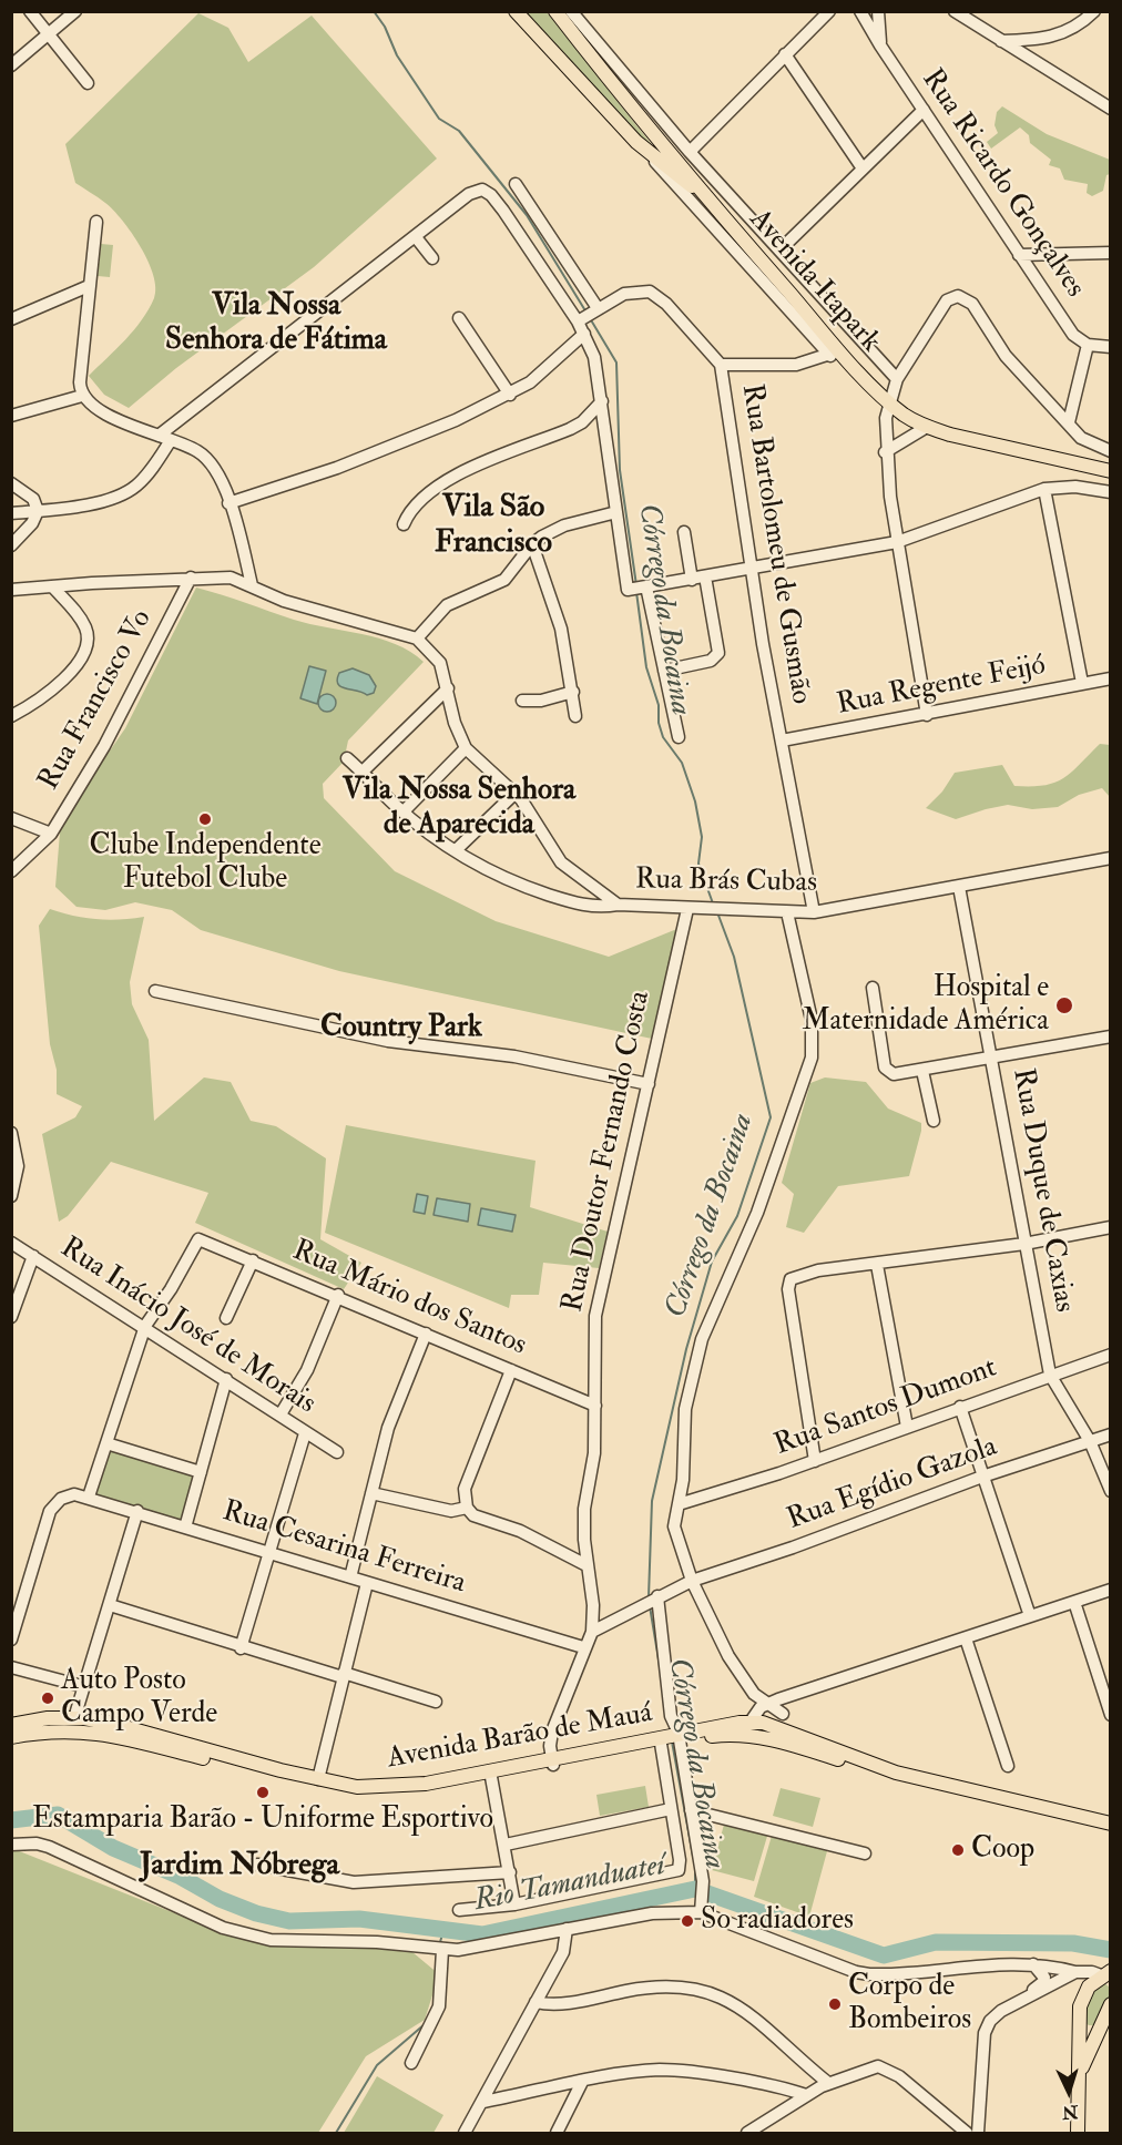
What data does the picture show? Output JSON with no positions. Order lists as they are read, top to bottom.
{
  "streets": {
    "main road": ["Avenida Itapark", "Avenida Barão de Mauá"],
    "street": [
      "Rua Ricardo Gonçalves",
      "Rua Bartolomeu de Gusmão",
      "Rua Regente Feijó",
      "Rua Francisco Vo",
      "Rua Brás Cubas",
      "Rua Doutor Fernando Costa",
      "Rua Duque de Caxias",
      "Rua Mário dos Santos",
      "Rua Inácio José de Morais",
      "Rua Santos Dumont",
      "Rua Egídio Gazola",
      "Rua Cesarina Ferreira"
    ]
  },
  "crossings": [
    ["Rua Bartolomeu de Gusmão", "Rua Regente Feijó"],
    ["Rua Bartolomeu de Gusmão", "Rua Brás Cubas"],
    ["Rua Francisco Vo", "Rua Brás Cubas"],
    ["Rua Brás Cubas", "Rua Doutor Fernando Costa"],
    ["Rua Brás Cubas", "Rua Duque de Caxias"],
    ["Rua Doutor Fernando Costa", "Rua Mário dos Santos"],
    ["Rua Doutor Fernando Costa", "Rua Egídio Gazola"],
    ["Rua Doutor Fernando Costa", "Rua Cesarina Ferreira"],
    ["Rua Doutor Fernando Costa", "Avenida Barão de Mauá"],
    ["Rua Duque de Caxias", "Rua Santos Dumont"],
    ["Rua Duque de Caxias", "Rua Egídio Gazola"],
    ["Rua Mário dos Santos", "Rua Inácio José de Morais"]
  ],
  "districts": [
    "Vila Nossa Senhora de Fátima",
    "Vila São Francisco",
    "Vila Nossa Senhora de Aparecida",
    "Country Park",
    "Jardim Nóbrega"
  ],
  "water": ["Córrego da Bocaina", "Rio Tamanduateí"],
  "places": [
    "Clube Independente Futebol Clube",
    "Hospital e Maternidade América",
    "Auto Posto Campo Verde",
    "Estamparia Barão - Uniforme Esportivo",
    "Coop",
    "So radiadores",
    "Corpo de Bombeiros"
  ],
  "north": "bottom"
}
